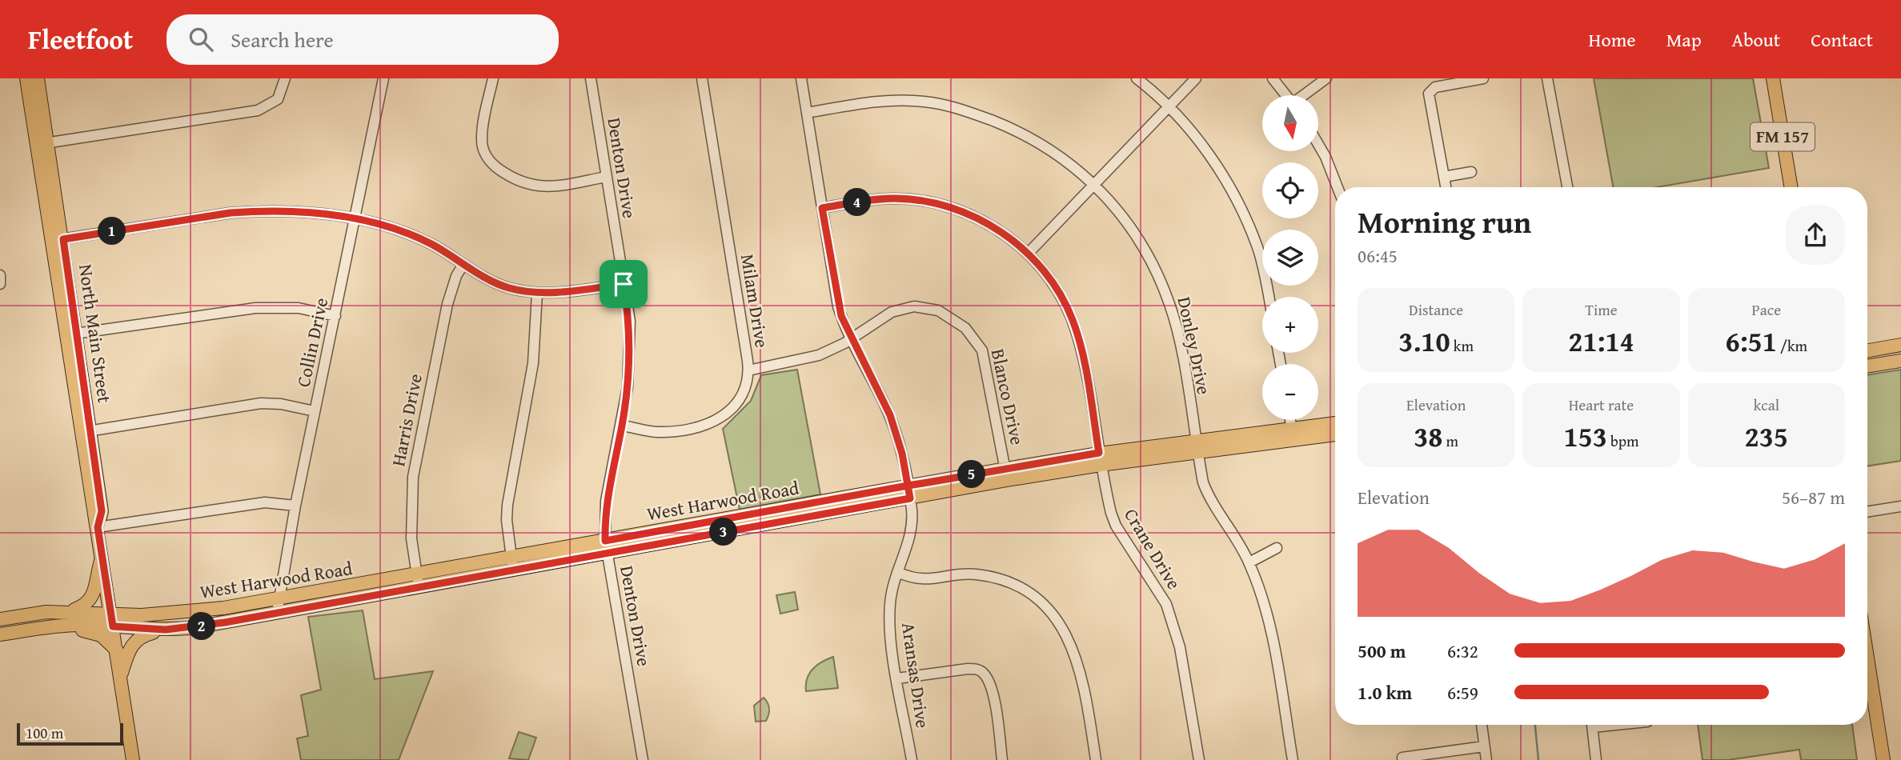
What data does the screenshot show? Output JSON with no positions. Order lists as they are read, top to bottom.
{
  "streets": {
    "main road": ["FM 157", "North Main Street", "West Harwood Road"],
    "street": [
      "Denton Drive",
      "Milam Drive",
      "Collin Drive",
      "Donley Drive",
      "Blanco Drive",
      "Harris Drive",
      "Crane Drive",
      "Aransas Drive"
    ]
  },
  "crossings": [
    ["Denton Drive", "Milam Drive"],
    ["Denton Drive", "West Harwood Road"],
    ["Milam Drive", "Blanco Drive"],
    ["North Main Street", "West Harwood Road"],
    ["Collin Drive", "West Harwood Road"],
    ["Donley Drive", "West Harwood Road"],
    ["Donley Drive", "Aransas Drive"],
    ["Blanco Drive", "West Harwood Road"],
    ["Blanco Drive", "Aransas Drive"],
    ["Harris Drive", "West Harwood Road"],
    ["West Harwood Road", "Crane Drive"],
    ["West Harwood Road", "Aransas Drive"],
    ["Crane Drive", "Aransas Drive"]
  ],
  "scale_bar": "100 m",
  "north": "bottom",
  "page": {
    "header": "Fleetfoot",
    "search": "Search here",
    "nav": [
      "Home",
      "Map",
      "About",
      "Contact"
    ],
    "map_buttons": ["+", "−"],
    "heading": ["Morning run", "06:45"],
    "pins": [
      "4",
      "1",
      "5",
      "3",
      "2"
    ],
    "stats": [
      ["Distance", "3.10 km"],
      ["Time", "21:14"],
      ["Pace", "6:51 /km"],
      ["Elevation", "38 m"],
      ["Heart rate", "153 bpm"],
      ["kcal", "235"]
    ],
    "chart": ["Elevation", "56–87 m"],
    "list": [
      {
        "name": "500 m",
        "note": "6:32"
      },
      {
        "name": "1.0 km",
        "note": "6:59"
      }
    ],
    "scale": "100 m"
  }
}
